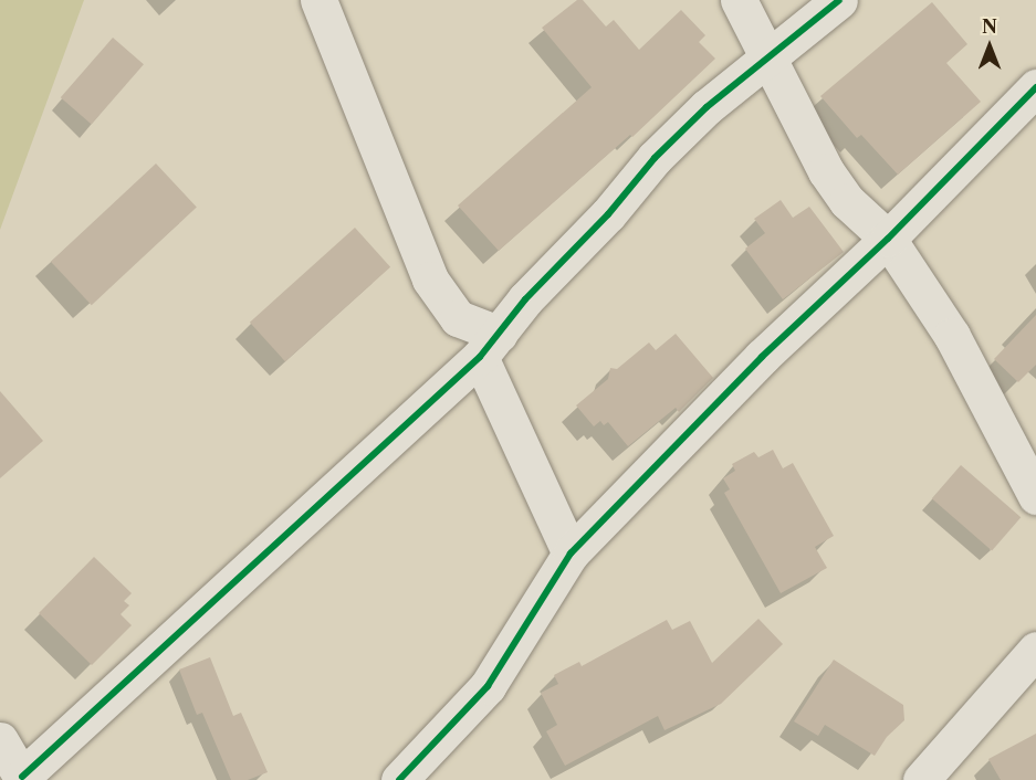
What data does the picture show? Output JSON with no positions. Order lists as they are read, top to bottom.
{
  "north": "top"
}
